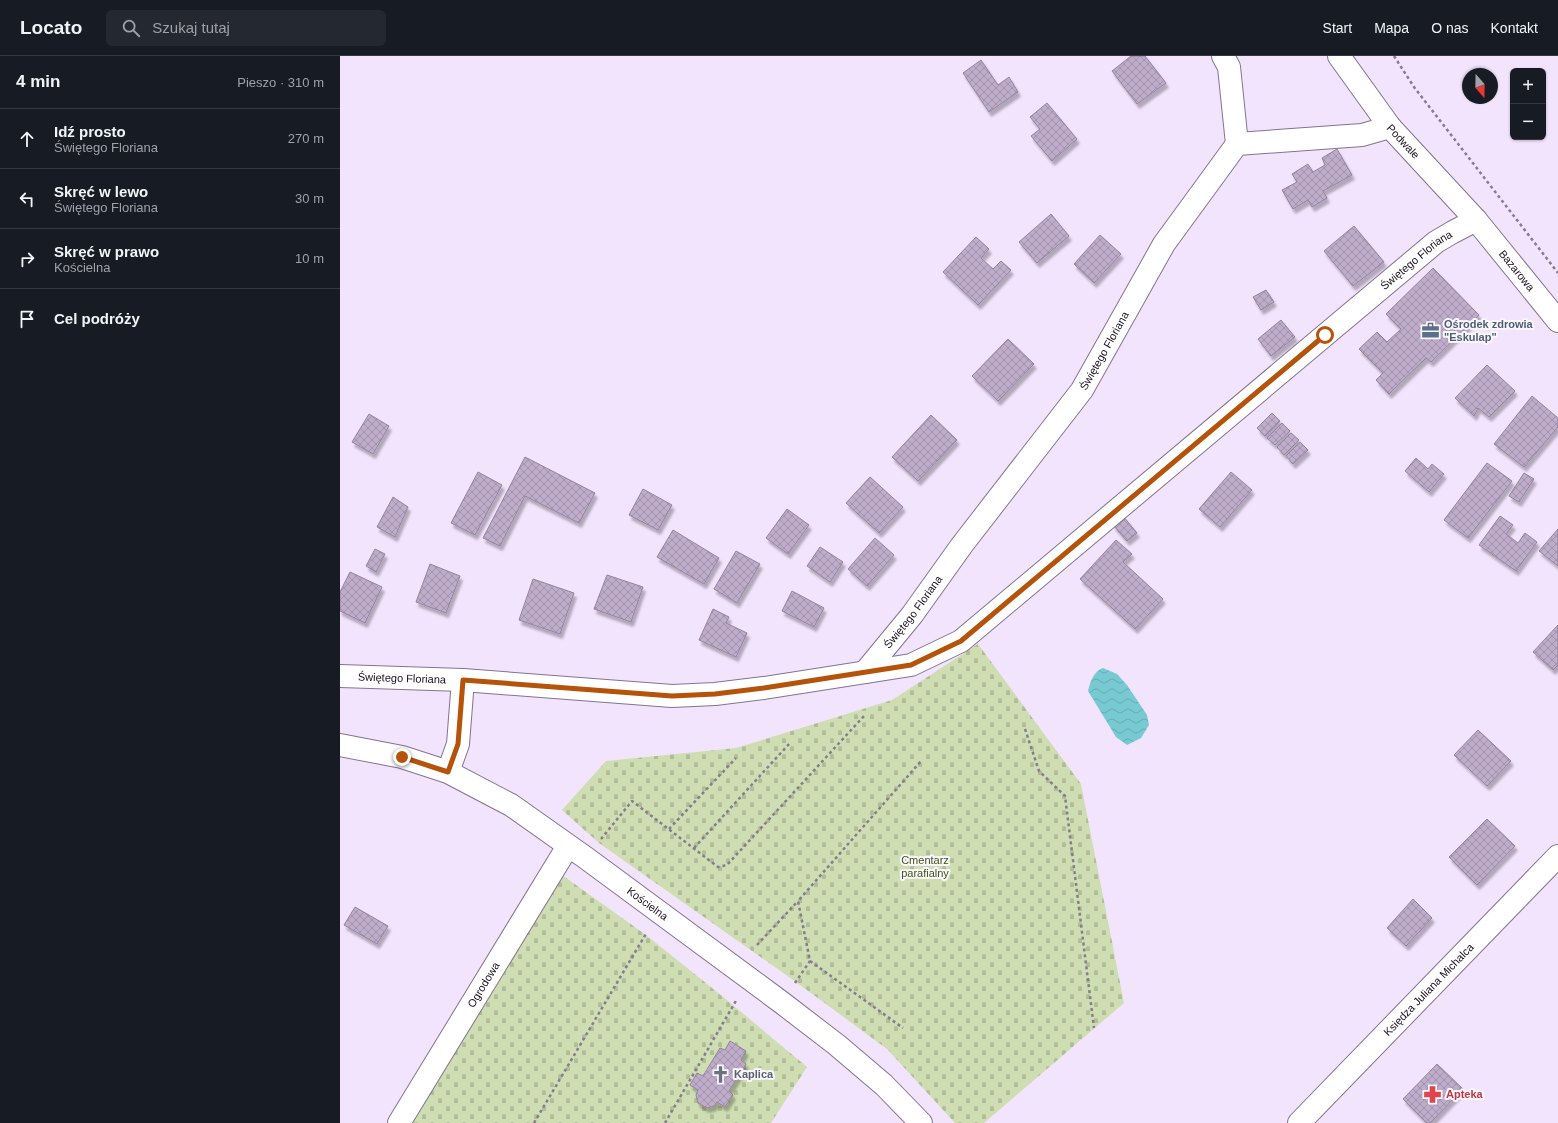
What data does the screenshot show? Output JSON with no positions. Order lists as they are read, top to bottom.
{
  "streets": {
    "street": [
      "Podwale",
      "Świętego Floriana",
      "Bazarowa",
      "Kościelna",
      "Ogrodowa",
      "Księdza Juliana Michalca"
    ]
  },
  "crossings": [
    ["Podwale", "Świętego Floriana"],
    ["Podwale", "Bazarowa"],
    ["Świętego Floriana", "Bazarowa"],
    ["Kościelna", "Ogrodowa"]
  ],
  "parks": ["Cmentarz parafialny"],
  "places": {
    "office": ["Ośrodek zdrowia \"Eskulap\""],
    "church": ["Kaplica"],
    "pharmacy": ["Apteka"]
  },
  "north": "bottom",
  "page": {
    "header": "Locato",
    "search": "Szukaj tutaj",
    "nav": [
      "Start",
      "Mapa",
      "O nas",
      "Kontakt"
    ],
    "heading": ["4 min", "Pieszo · 310 m"],
    "map_buttons": ["+", "−"],
    "list": [
      ["Idź prosto", "Świętego Floriana", "270 m"],
      ["Skręć w lewo", "Świętego Floriana", "30 m"],
      ["Skręć w prawo", "Kościelna", "10 m"],
      "Cel podróży"
    ]
  }
}
